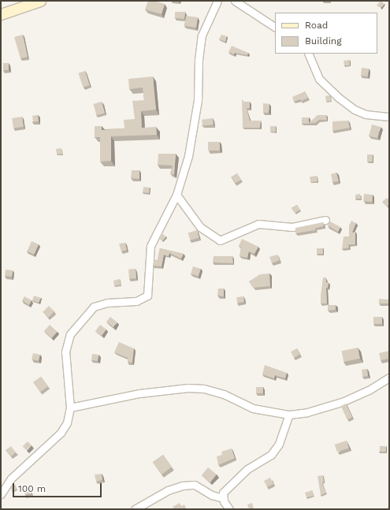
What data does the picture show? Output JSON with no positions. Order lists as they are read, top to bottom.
{
  "legend": ["Road", "Building"],
  "scale_bar": "100 m"
}
